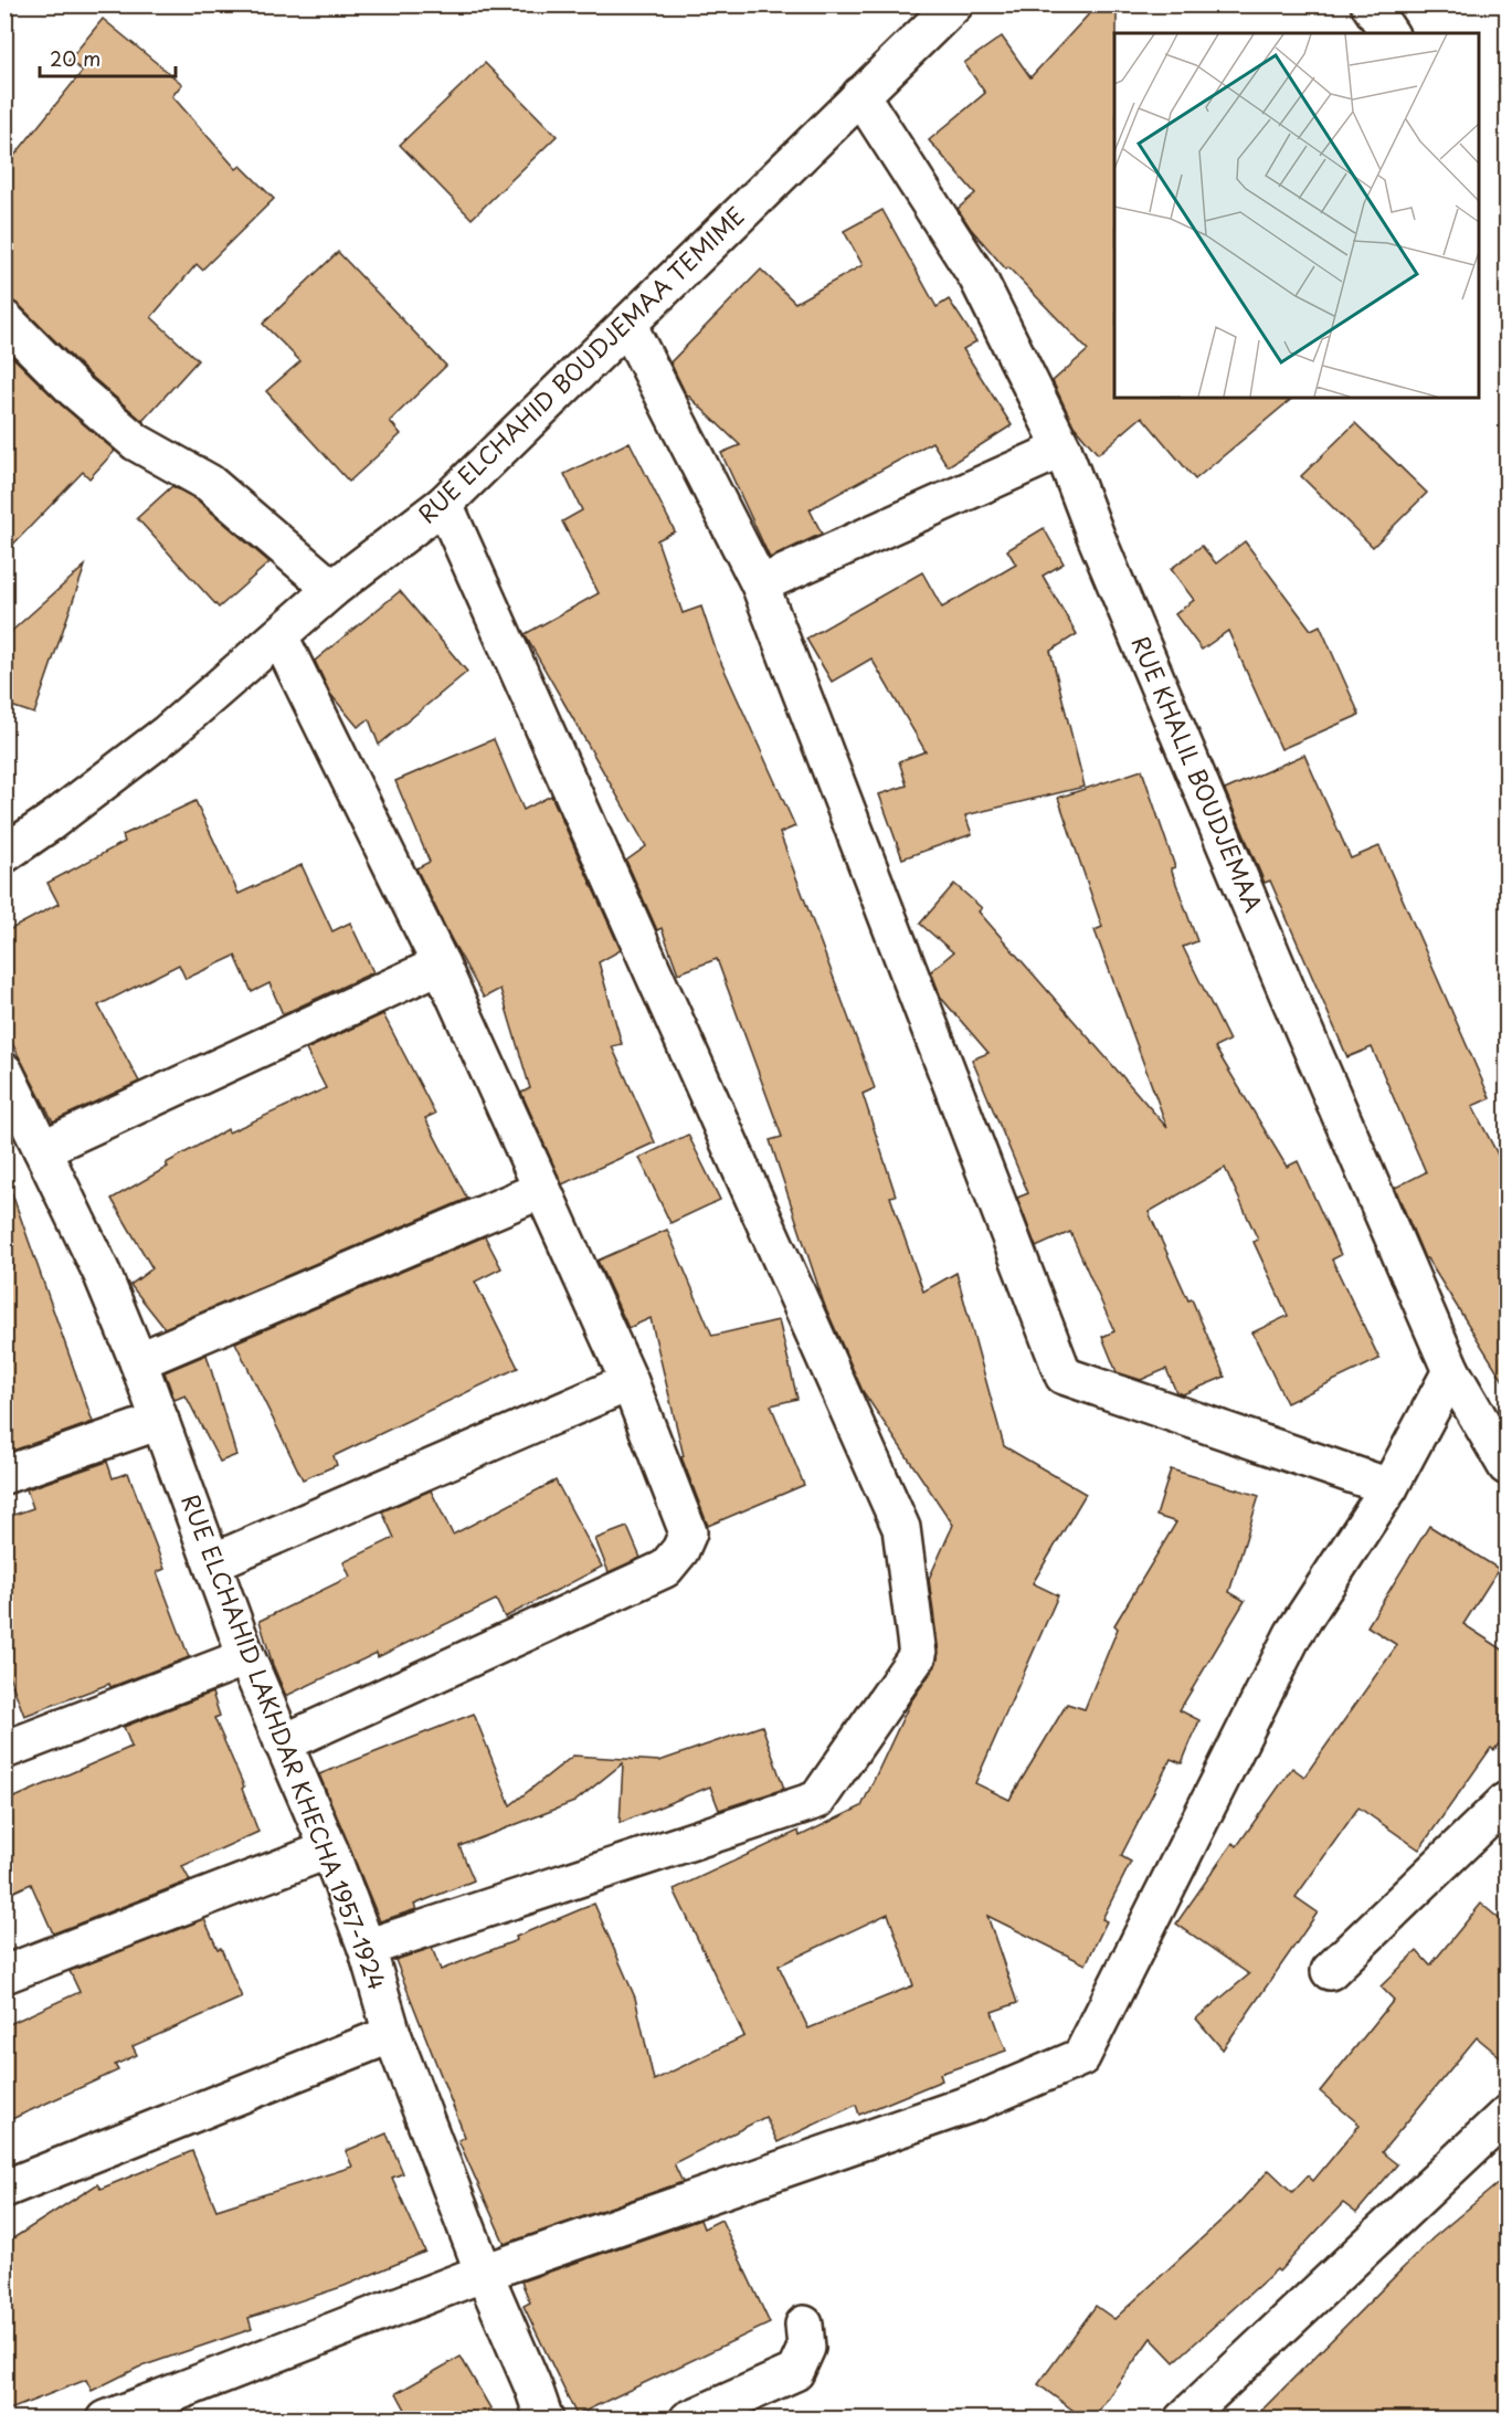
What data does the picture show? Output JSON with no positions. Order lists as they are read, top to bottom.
{
  "streets": {
    "street": ["RUE ELCHAHID BOUDJEMAA TEMIME", "RUE KHALIL BOUDJEMAA", "RUE ELCHAHID LAKHDAR KHECHA 1957-1924"]
  },
  "crossings": [
    ["RUE ELCHAHID BOUDJEMAA TEMIME", "RUE KHALIL BOUDJEMAA"]
  ],
  "scale_bar": "20 m"
}
